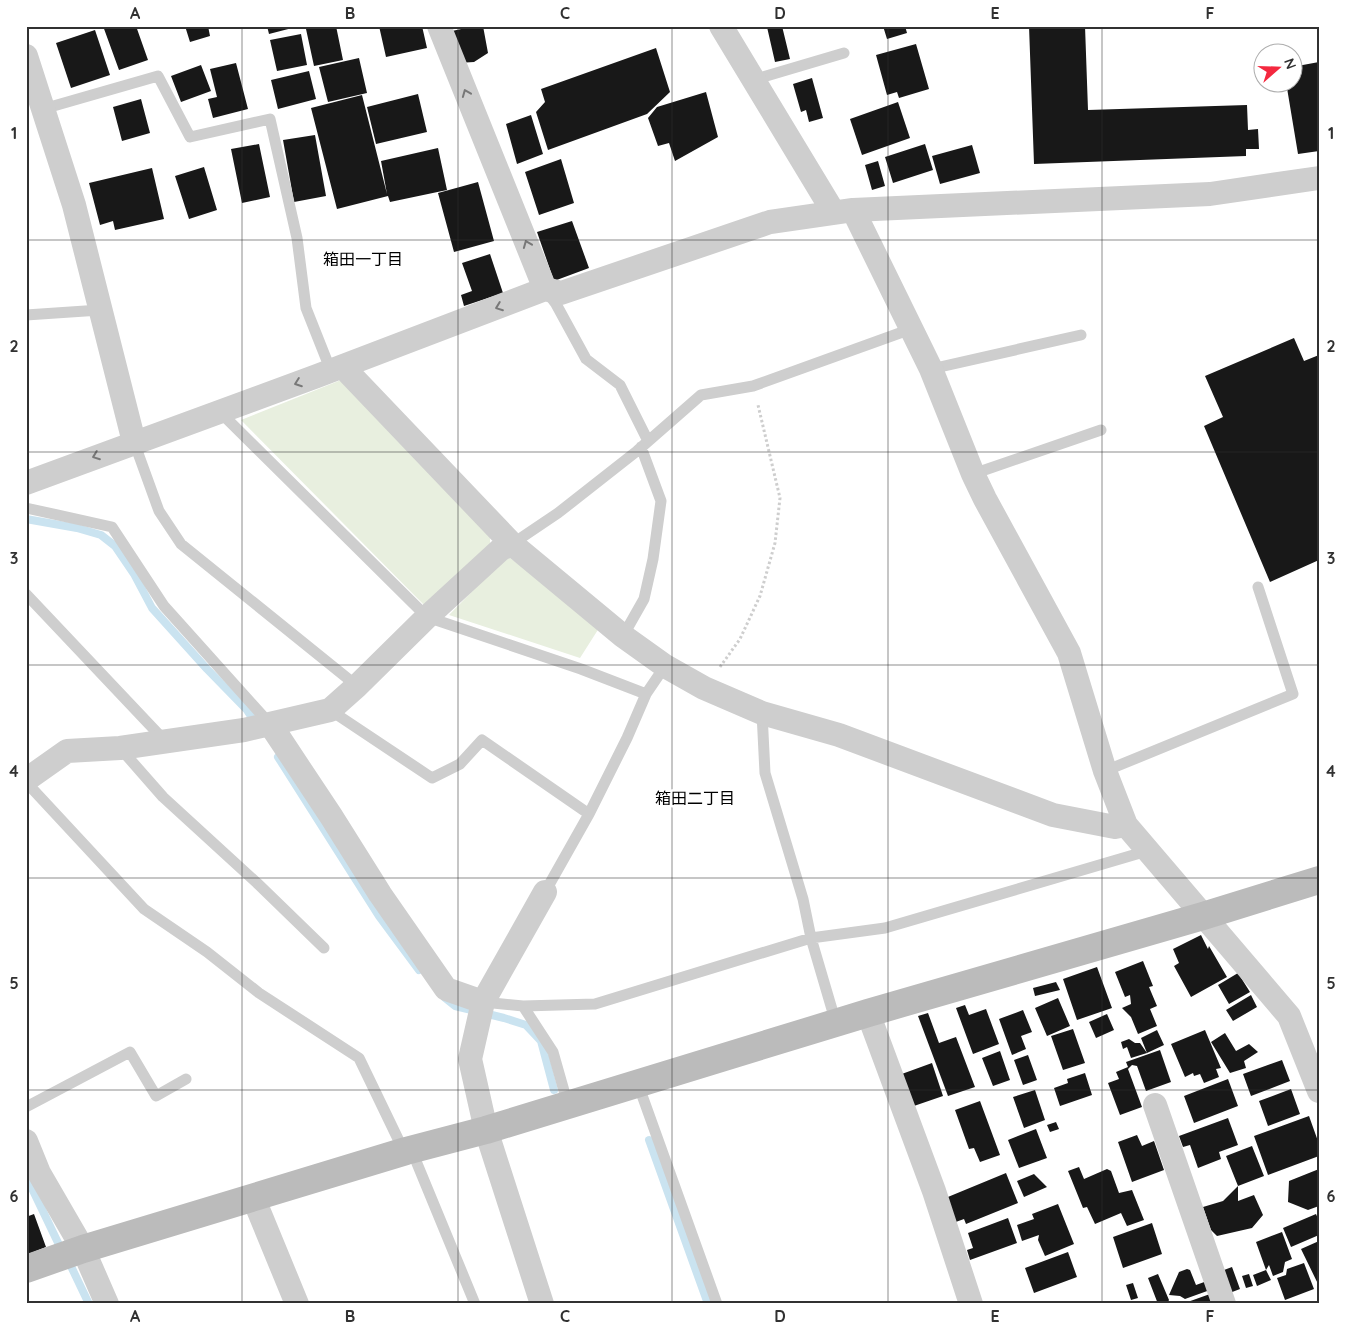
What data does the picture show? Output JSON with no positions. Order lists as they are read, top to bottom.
{
  "districts": ["箱田一丁目", "箱田二丁目"],
  "north": "right",
  "grid": {
    "columns": [
      "A",
      "B",
      "C",
      "D",
      "E",
      "F"
    ],
    "rows": [
      "1",
      "2",
      "3",
      "4",
      "5",
      "6"
    ]
  }
}
